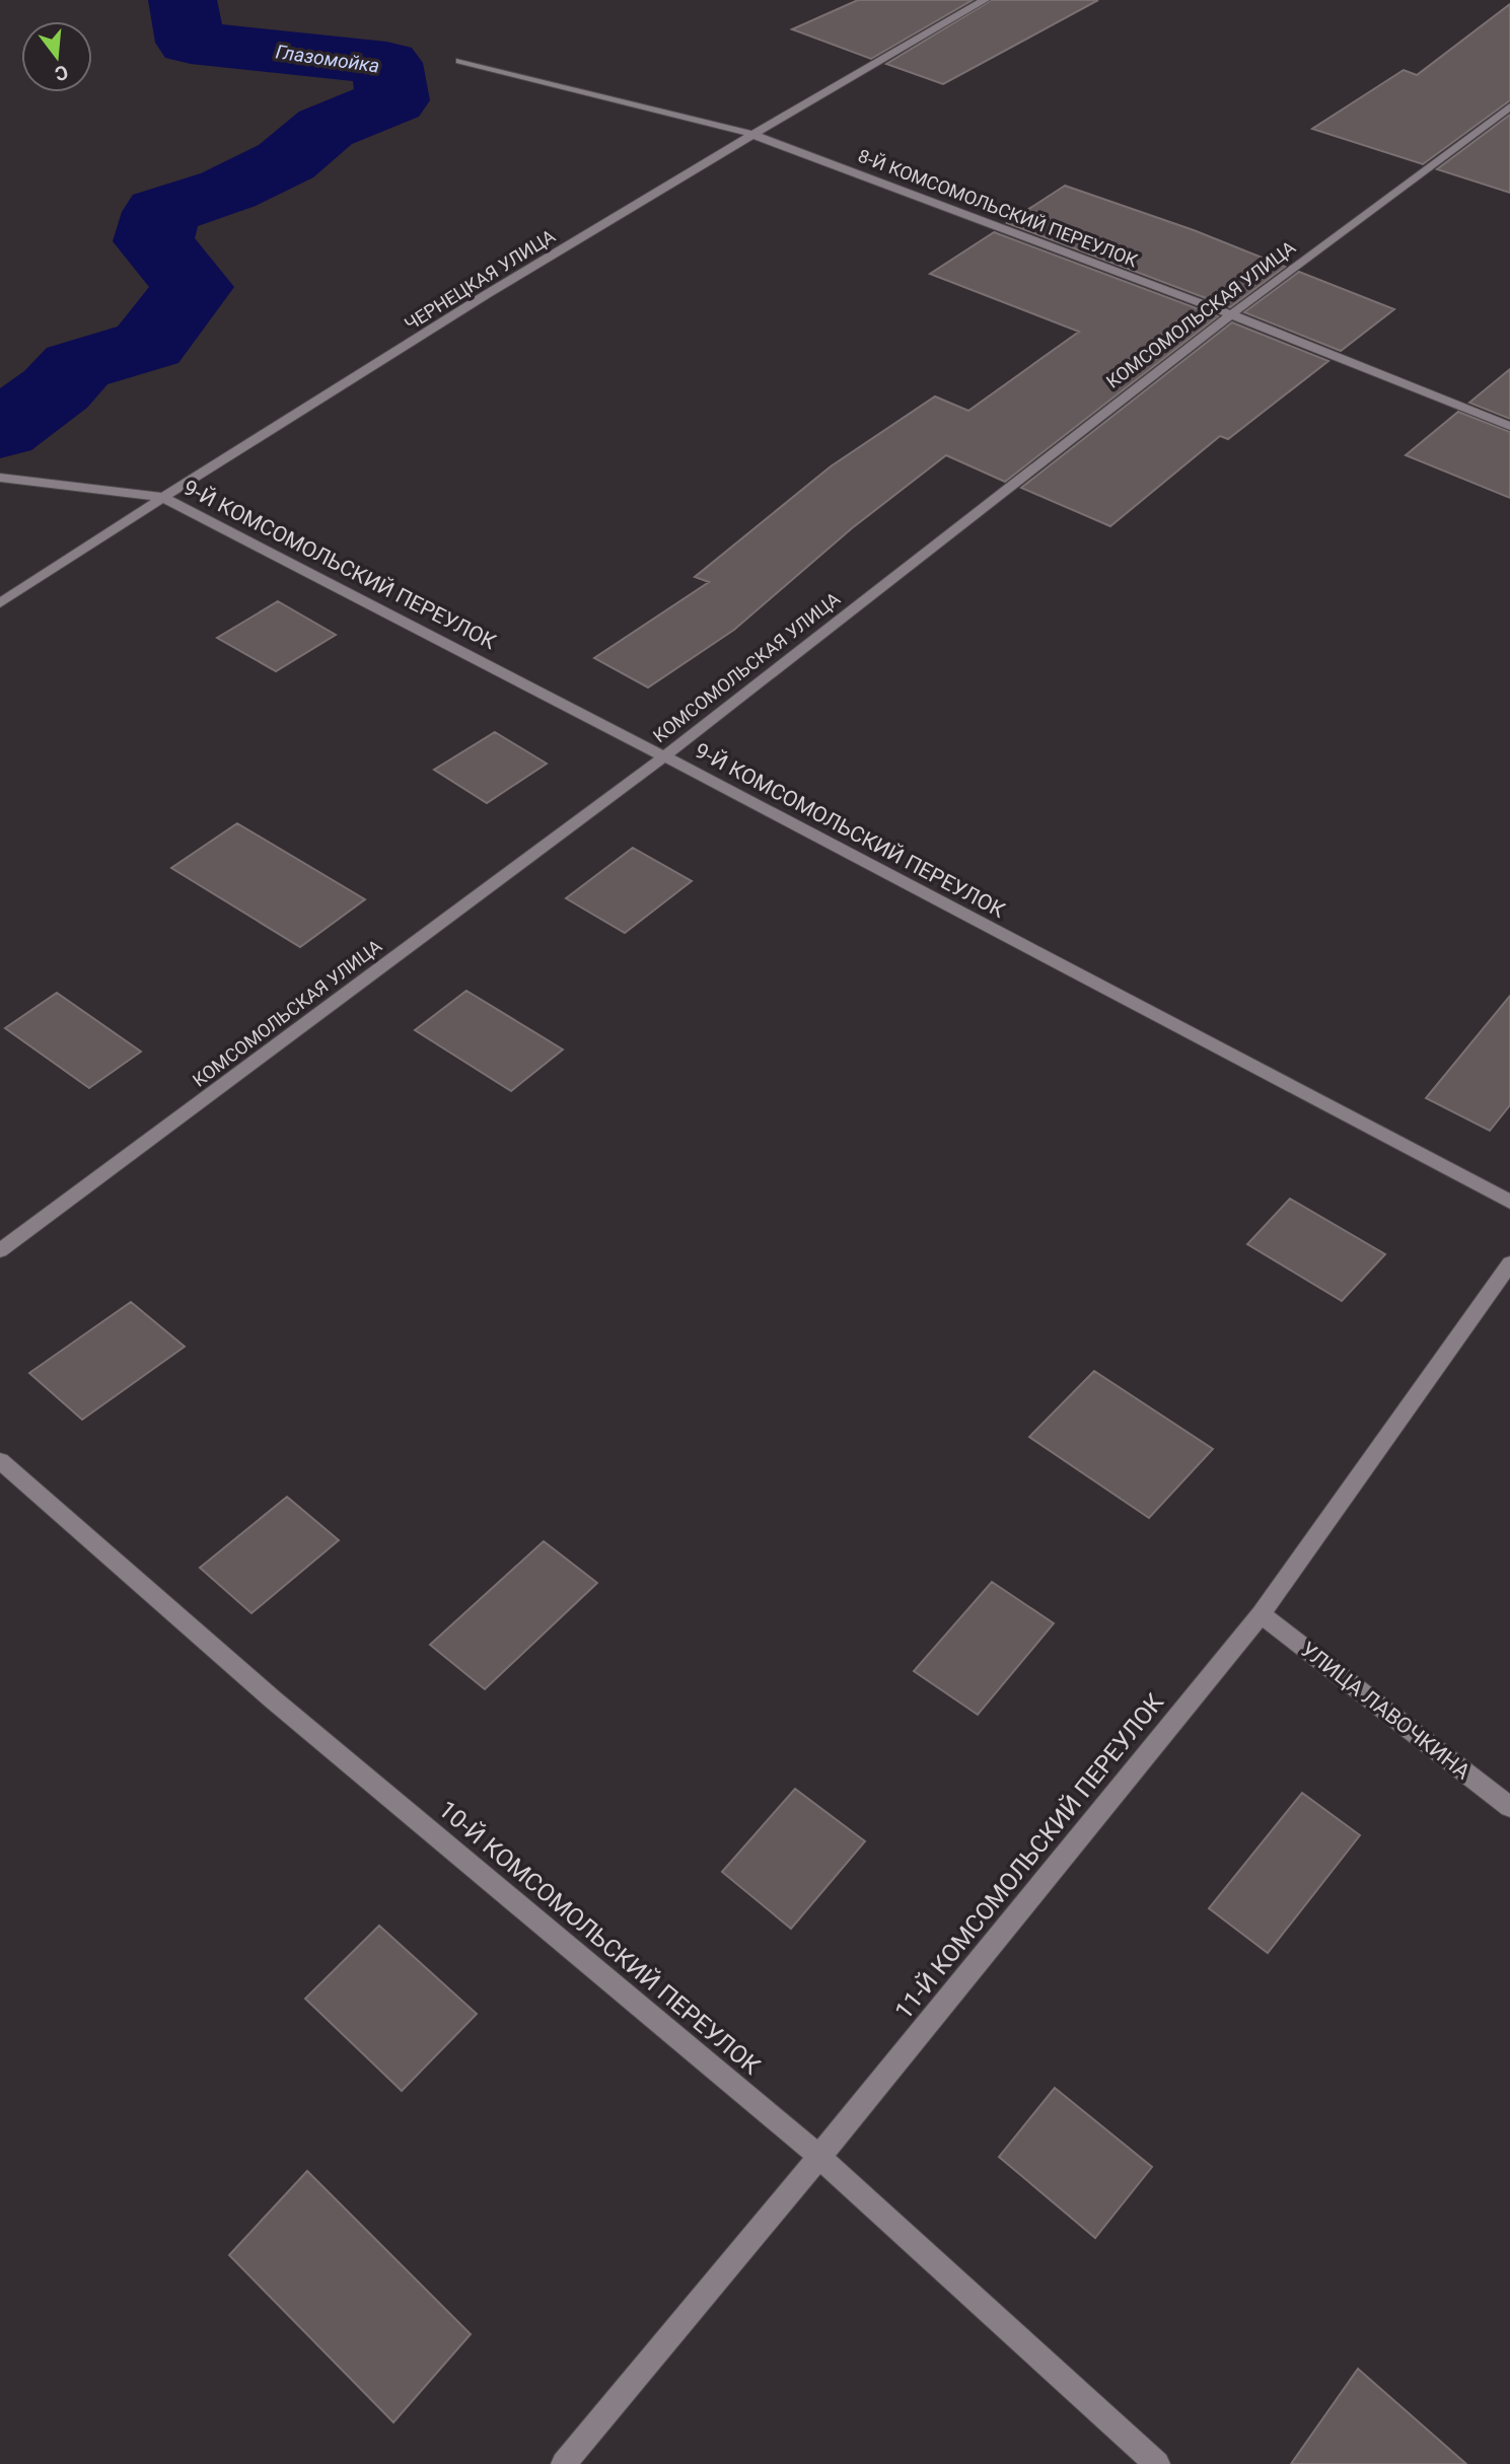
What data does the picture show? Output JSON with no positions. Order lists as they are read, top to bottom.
{
  "streets": {
    "street": [
      "8-Й КОМСОМОЛЬСКИЙ ПЕРЕУЛОК",
      "ЧЕРНЕЦКАЯ УЛИЦА",
      "КОМСОМОЛЬСКАЯ УЛИЦА",
      "9-Й КОМСОМОЛЬСКИЙ ПЕРЕУЛОК",
      "УЛИЦА ЛАВОЧКИНА",
      "11-Й КОМСОМОЛЬСКИЙ ПЕРЕУЛОК",
      "10-Й КОМСОМОЛЬСКИЙ ПЕРЕУЛОК"
    ]
  },
  "crossings": [
    ["8-Й КОМСОМОЛЬСКИЙ ПЕРЕУЛОК", "ЧЕРНЕЦКАЯ УЛИЦА"],
    ["8-Й КОМСОМОЛЬСКИЙ ПЕРЕУЛОК", "КОМСОМОЛЬСКАЯ УЛИЦА"],
    ["ЧЕРНЕЦКАЯ УЛИЦА", "9-Й КОМСОМОЛЬСКИЙ ПЕРЕУЛОК"],
    ["КОМСОМОЛЬСКАЯ УЛИЦА", "9-Й КОМСОМОЛЬСКИЙ ПЕРЕУЛОК"],
    ["УЛИЦА ЛАВОЧКИНА", "11-Й КОМСОМОЛЬСКИЙ ПЕРЕУЛОК"],
    ["11-Й КОМСОМОЛЬСКИЙ ПЕРЕУЛОК", "10-Й КОМСОМОЛЬСКИЙ ПЕРЕУЛОК"]
  ],
  "water": ["Глазомойка"],
  "north": "bottom"
}
